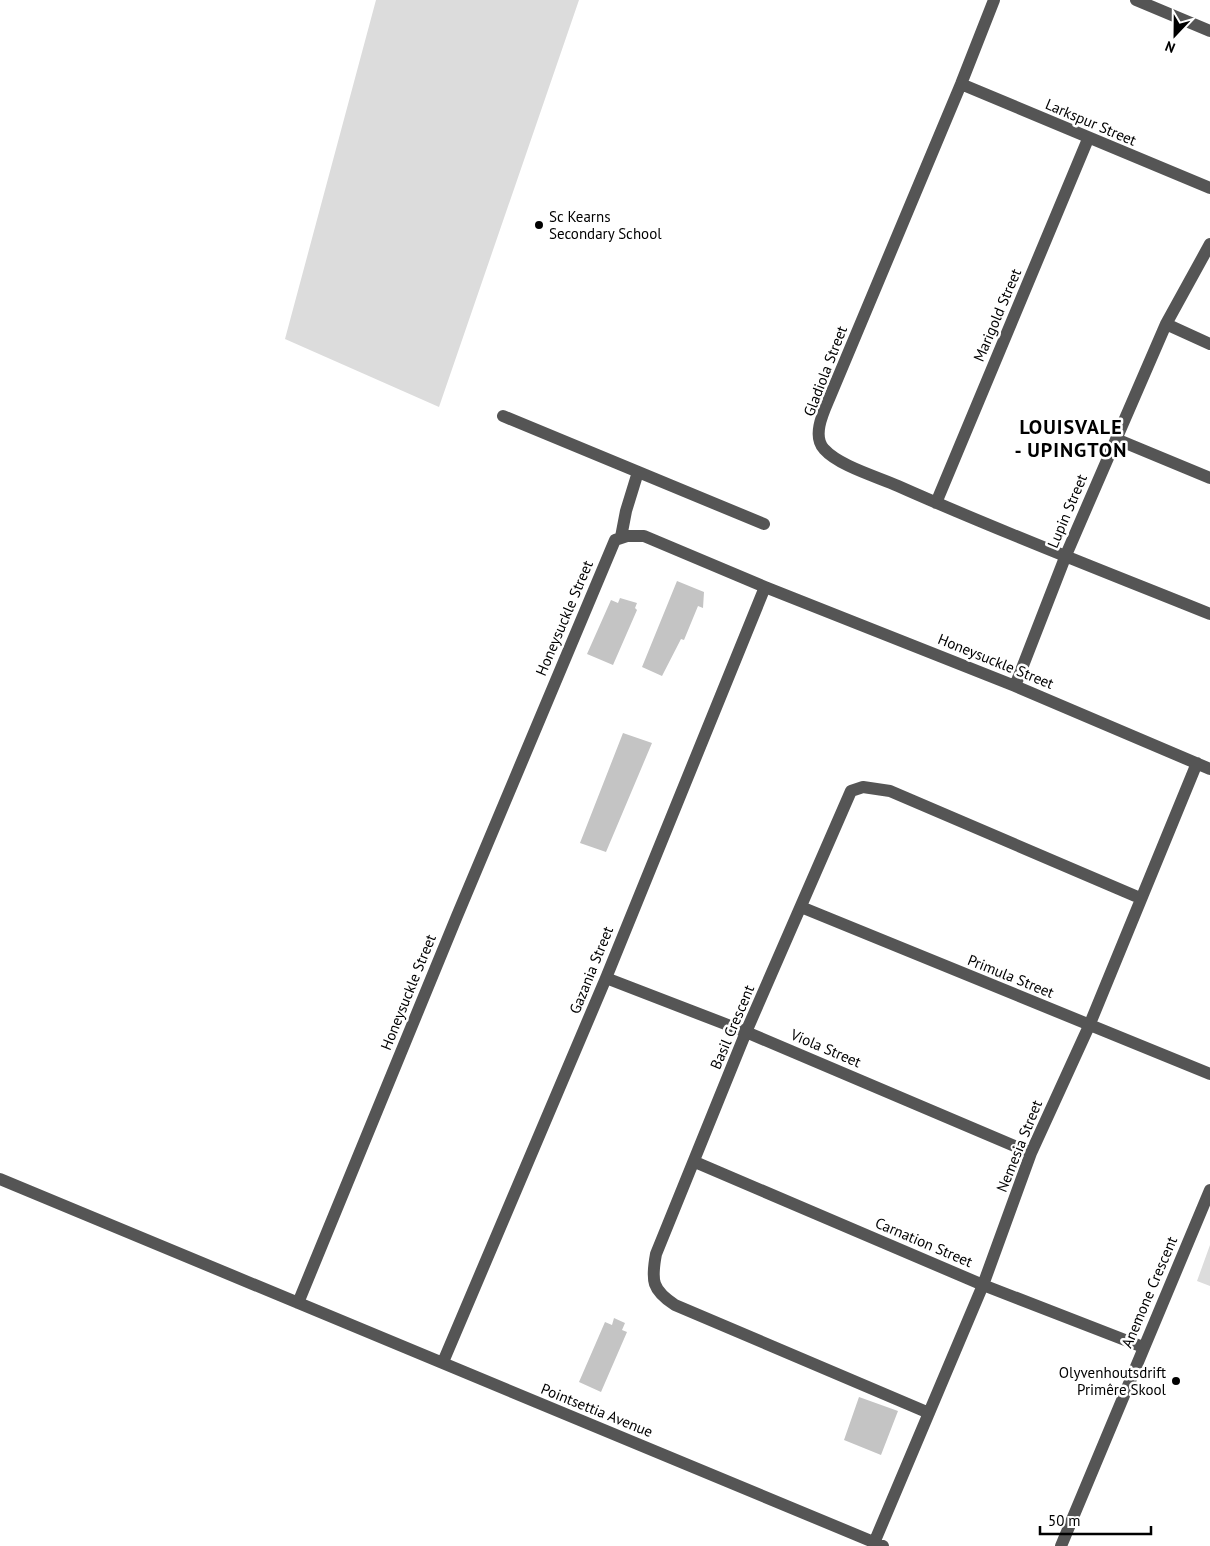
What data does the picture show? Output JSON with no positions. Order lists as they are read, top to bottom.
{
  "streets": {
    "street": [
      "Larkspur Street",
      "Marigold Street",
      "Gladiola Street",
      "Lupin Street",
      "Honeysuckle Street",
      "Gazania Street",
      "Primula Street",
      "Basil Crescent",
      "Viola Street",
      "Nemesia Street",
      "Carnation Street",
      "Anemone Crescent",
      "Pointsettia Avenue"
    ]
  },
  "crossings": [
    ["Larkspur Street", "Marigold Street"],
    ["Larkspur Street", "Gladiola Street"],
    ["Marigold Street", "Gladiola Street"],
    ["Gladiola Street", "Lupin Street"],
    ["Lupin Street", "Honeysuckle Street"],
    ["Honeysuckle Street", "Gazania Street"],
    ["Honeysuckle Street", "Nemesia Street"],
    ["Honeysuckle Street", "Pointsettia Avenue"],
    ["Gazania Street", "Viola Street"],
    ["Gazania Street", "Pointsettia Avenue"],
    ["Primula Street", "Basil Crescent"],
    ["Primula Street", "Nemesia Street"],
    ["Basil Crescent", "Viola Street"],
    ["Basil Crescent", "Nemesia Street"],
    ["Basil Crescent", "Carnation Street"],
    ["Viola Street", "Nemesia Street"],
    ["Nemesia Street", "Carnation Street"],
    ["Nemesia Street", "Pointsettia Avenue"],
    ["Carnation Street", "Anemone Crescent"]
  ],
  "districts": ["LOUISVALE - UPINGTON"],
  "places": ["Sc Kearns Secondary School", "Olyvenhoutsdrift Primêre Skool"],
  "scale_bar": "50 m",
  "north": "bottom"
}
